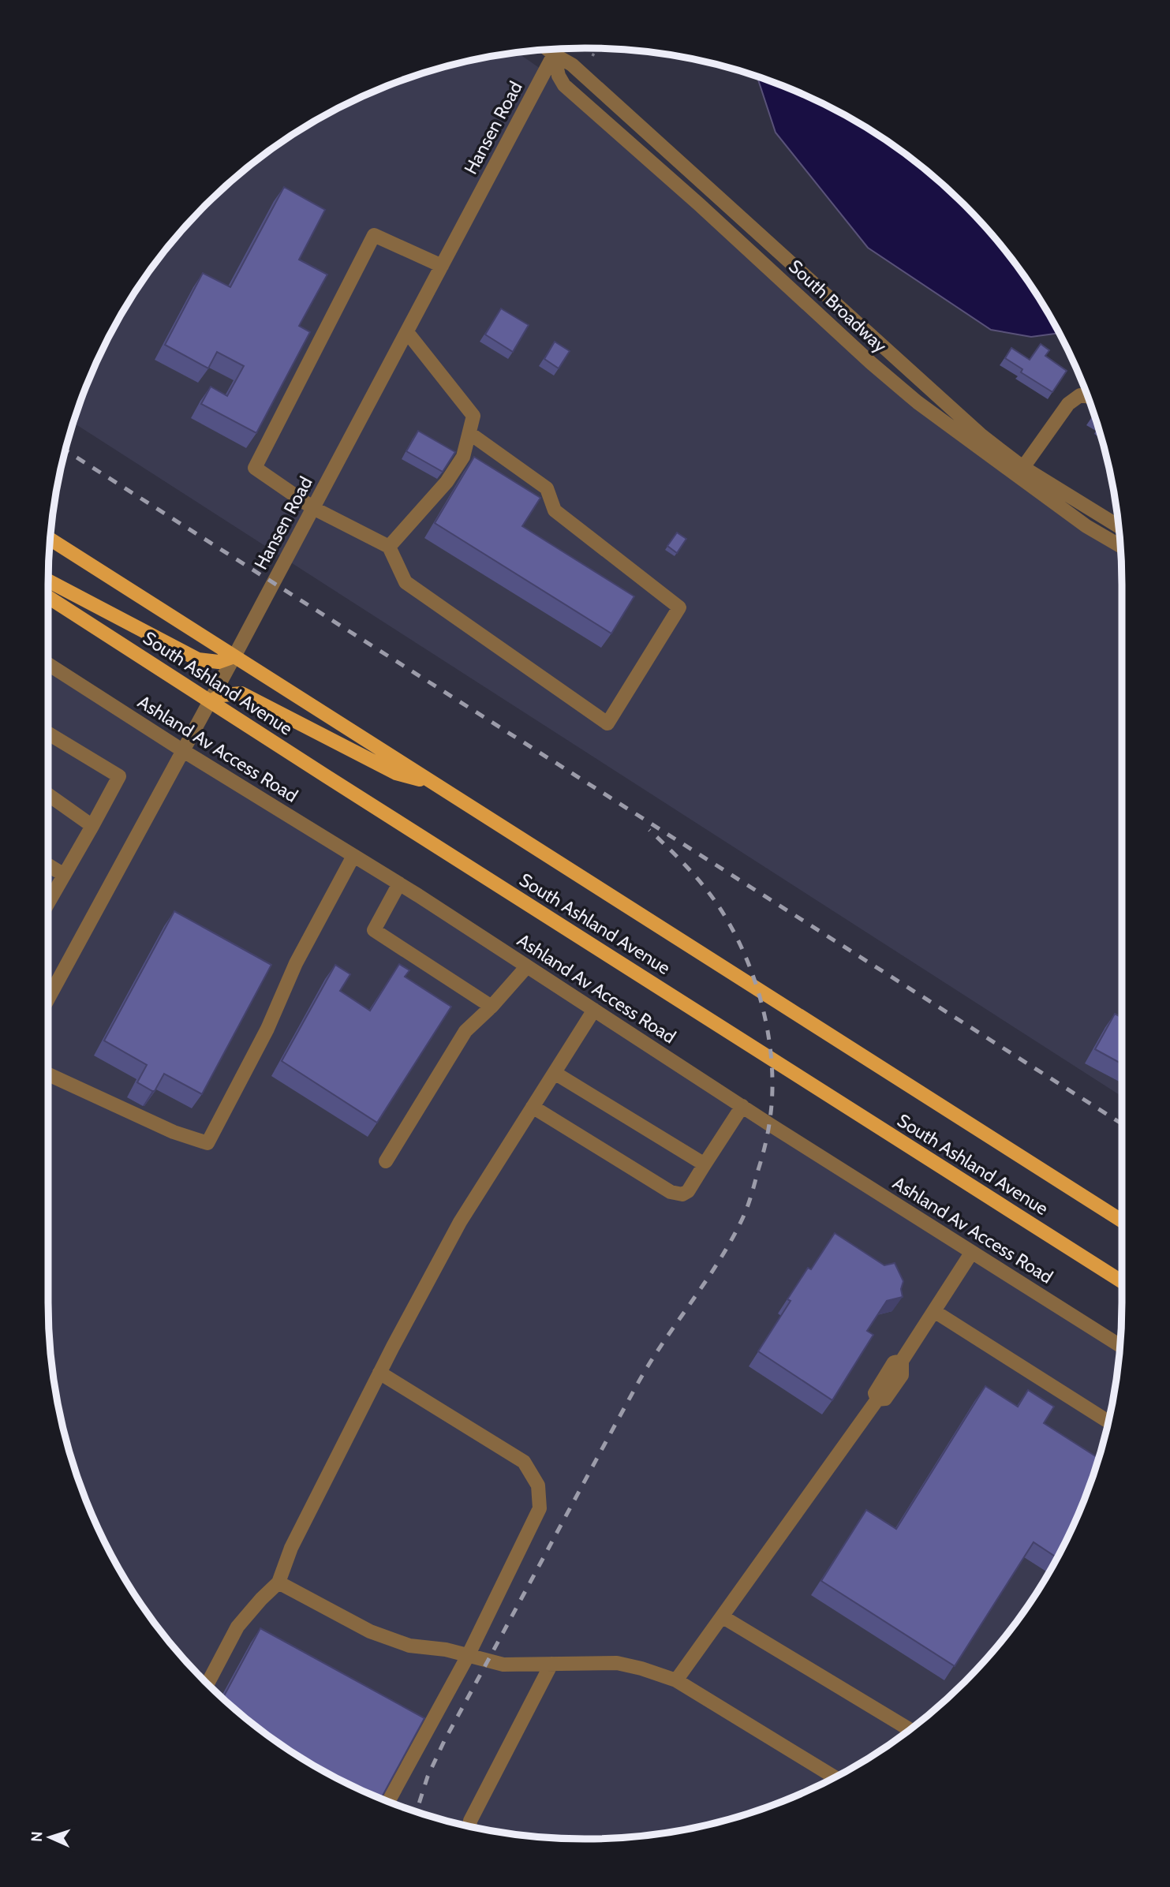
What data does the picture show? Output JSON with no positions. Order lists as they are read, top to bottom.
{
  "streets": {
    "main road": ["South Ashland Avenue"],
    "street": ["Hansen Road", "South Broadway", "Ashland Av Access Road"]
  },
  "crossings": [
    ["Hansen Road", "South Broadway"],
    ["Hansen Road", "South Ashland Avenue"],
    ["Hansen Road", "Ashland Av Access Road"]
  ],
  "north": "left"
}
